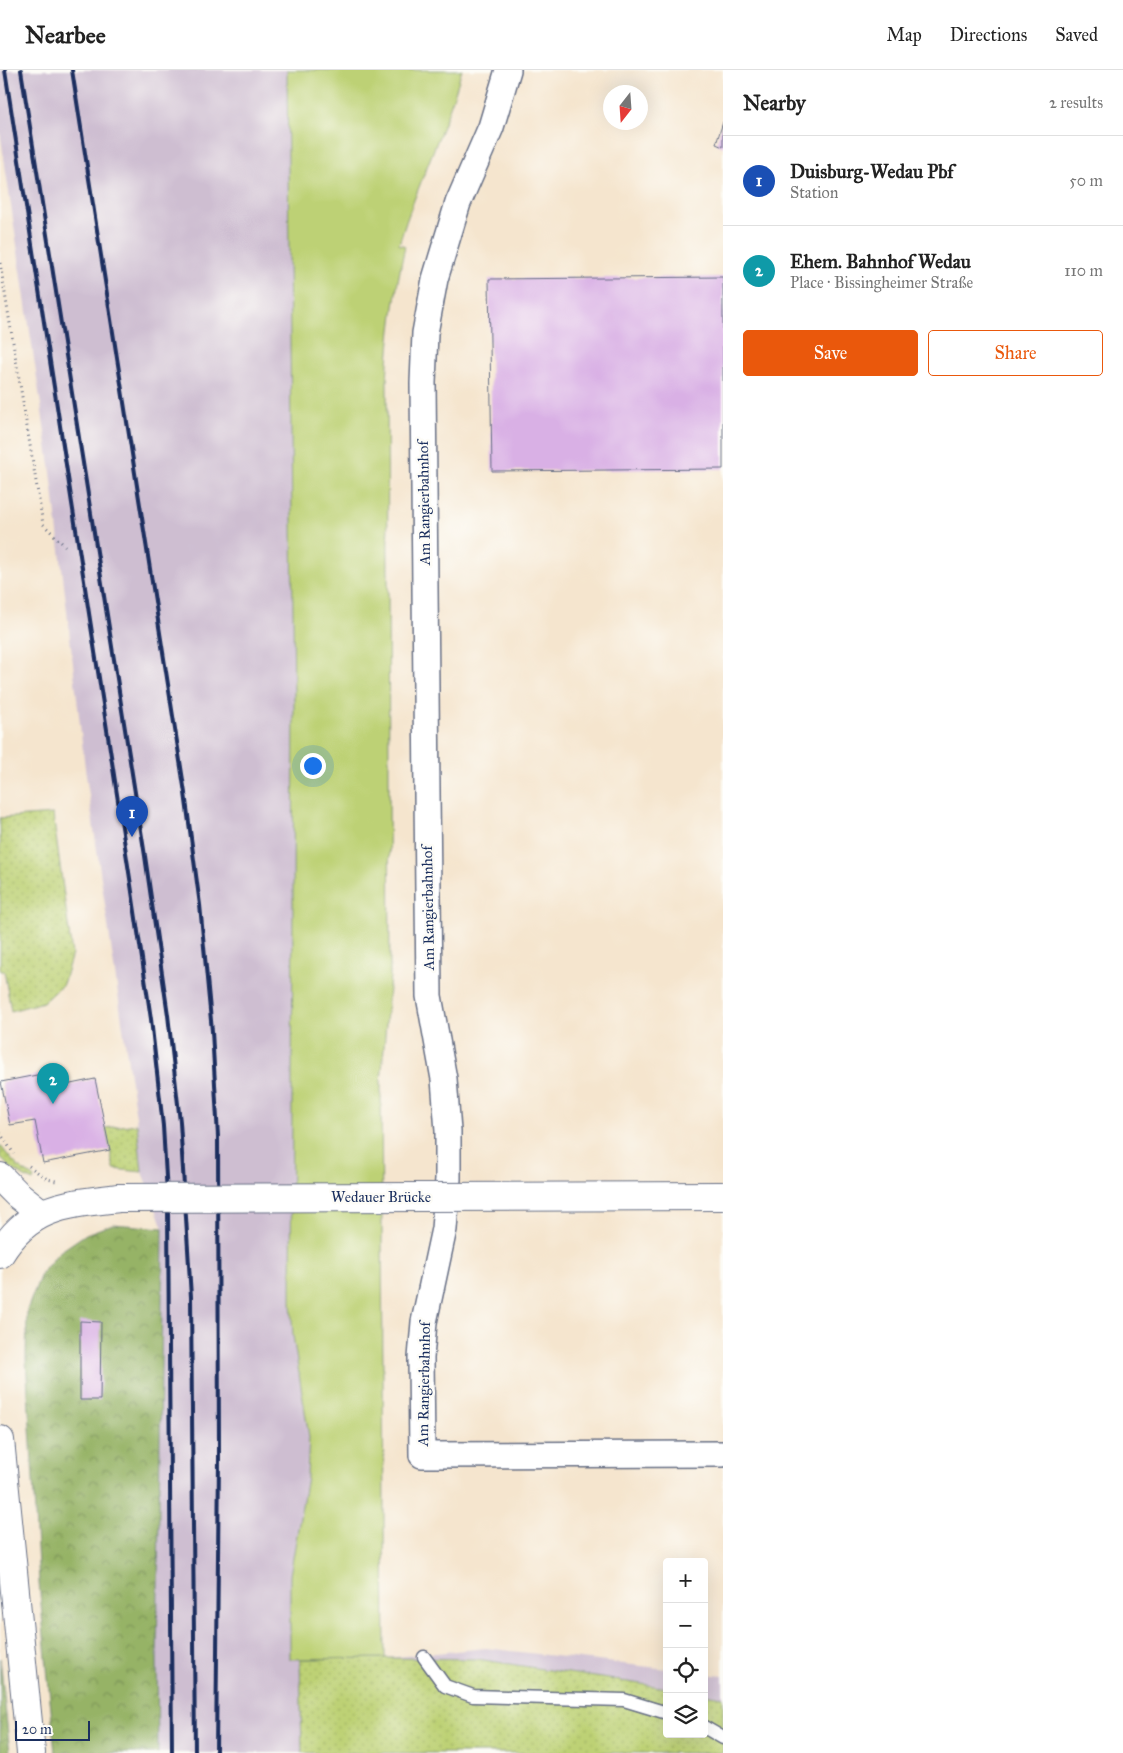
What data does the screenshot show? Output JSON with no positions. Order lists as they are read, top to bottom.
{
  "streets": {
    "main road": ["Wedauer Brücke"],
    "street": ["Am Rangierbahnhof"]
  },
  "scale_bar": "20 m",
  "north": "bottom",
  "page": {
    "header": "Nearbee",
    "nav": ["Map", "Directions", "Saved"],
    "heading": ["Nearby", "2 results"],
    "list": [
      {
        "mark": "1",
        "name": "Duisburg-Wedau Pbf",
        "note": "Station",
        "value": "50 m"
      },
      {
        "mark": "2",
        "name": "Ehem. Bahnhof Wedau",
        "note": "Place · Bissingheimer Straße",
        "value": "110 m"
      }
    ],
    "buttons": ["Save", "Share"],
    "pins": ["1", "2"],
    "map_buttons": ["+", "−"],
    "scale": "20 m"
  }
}
